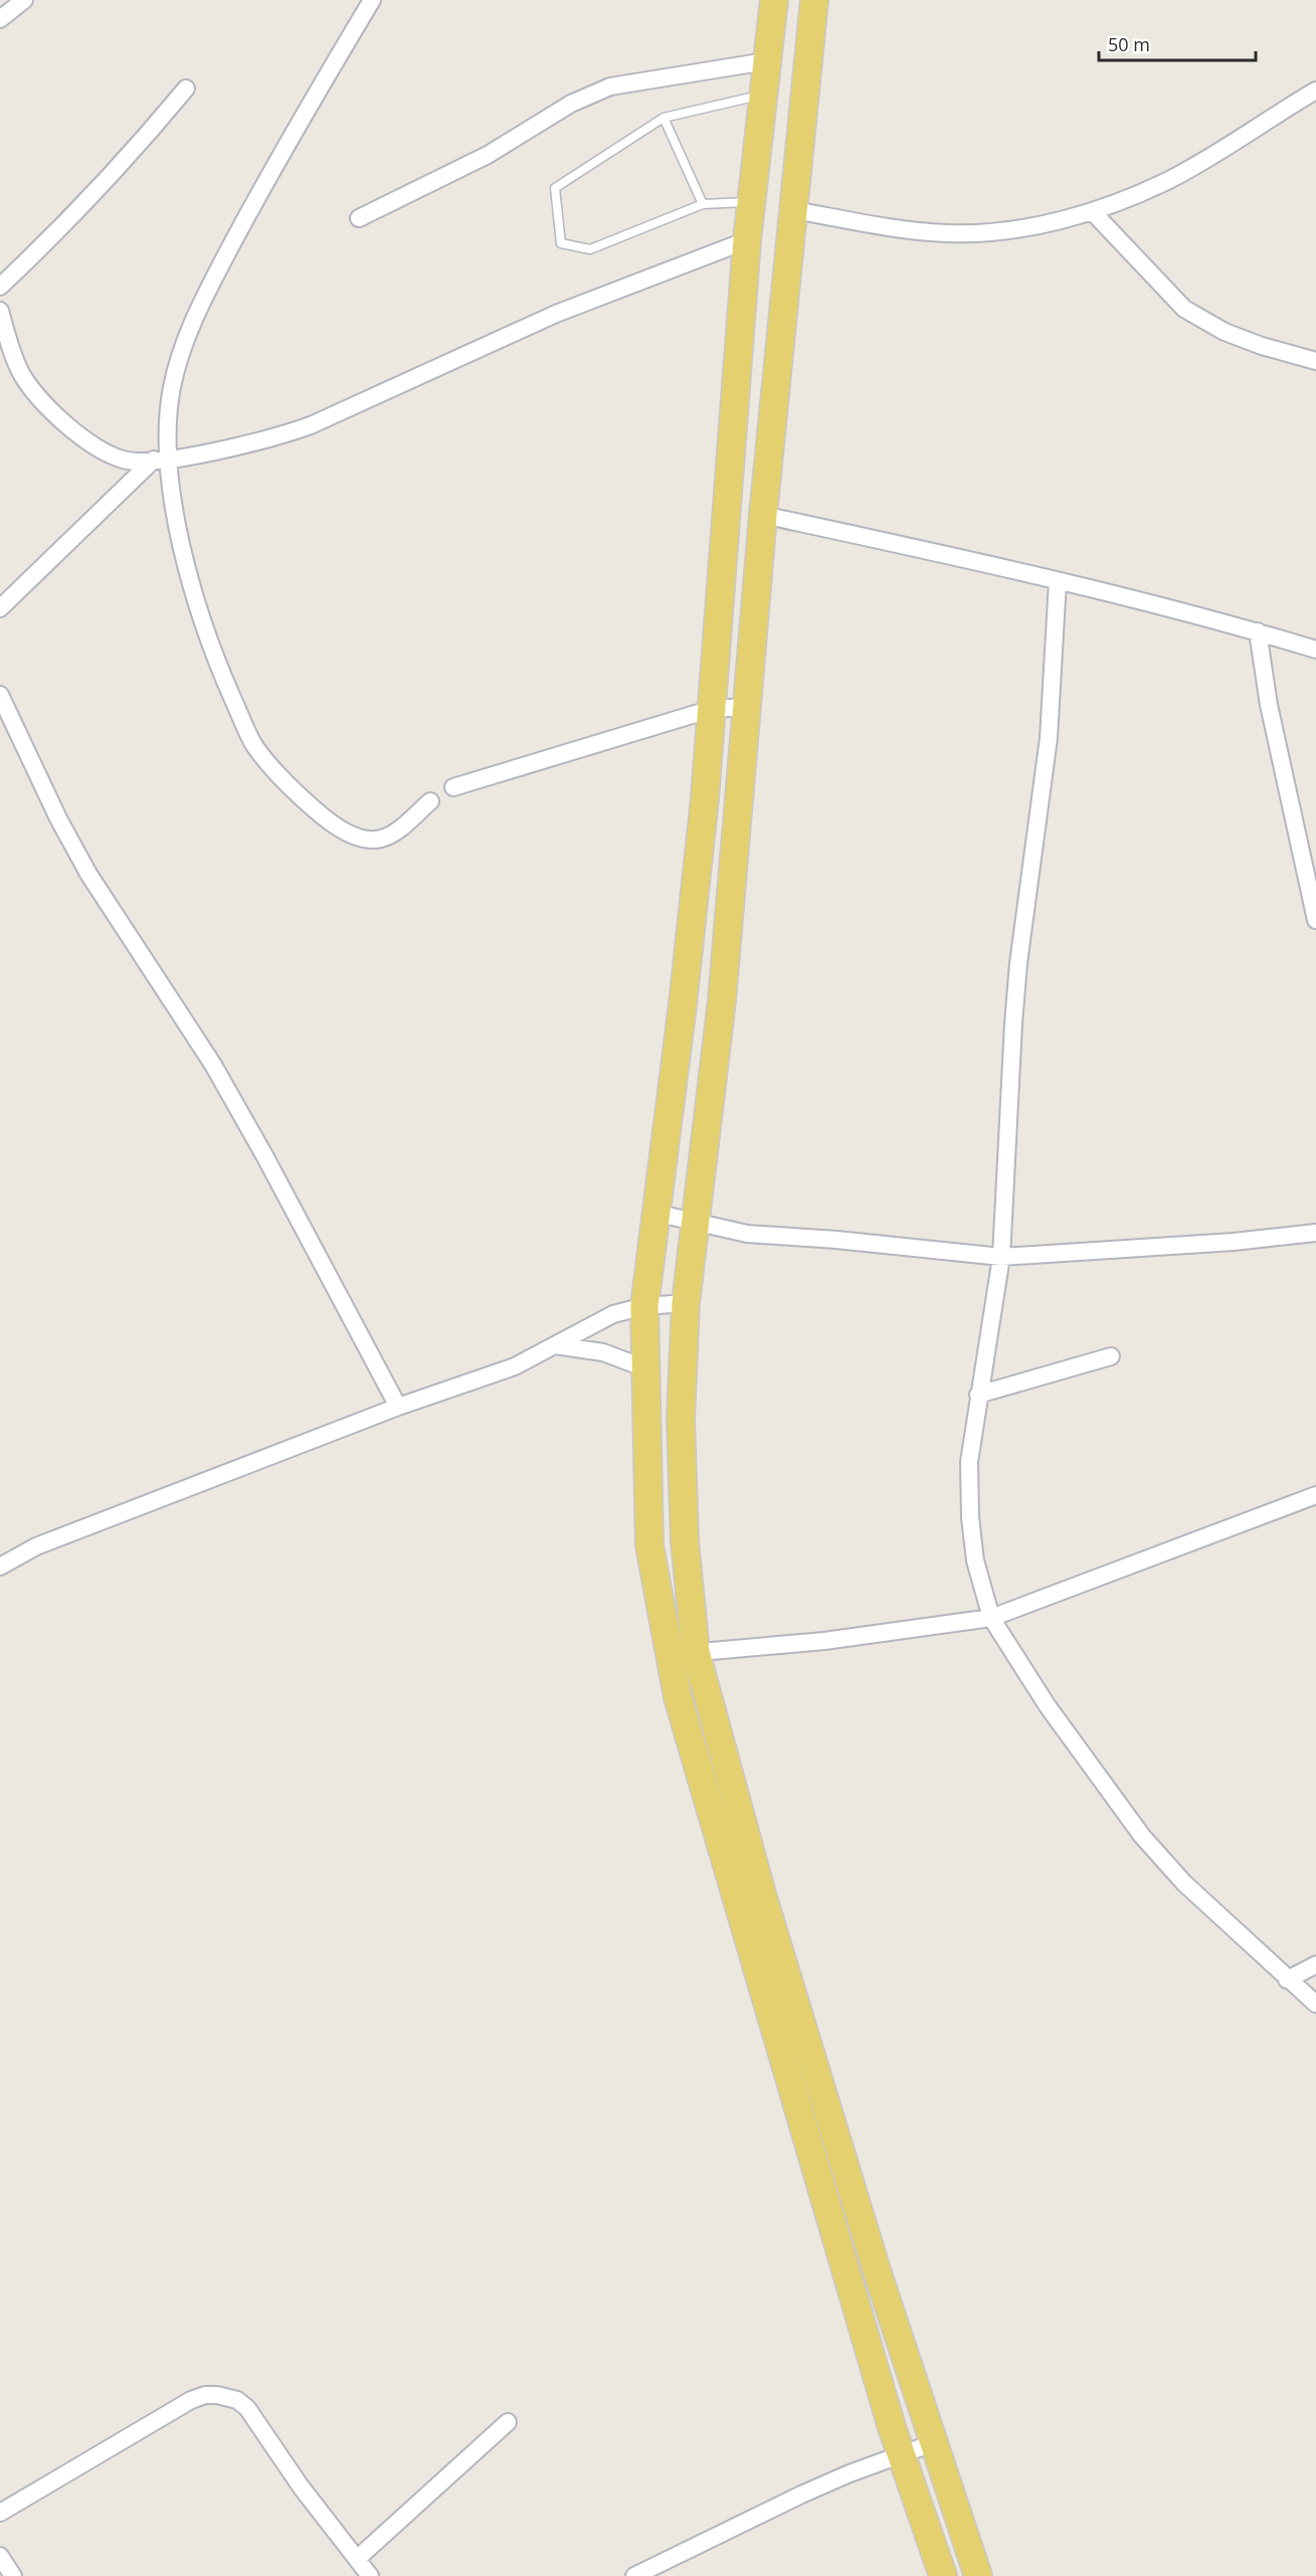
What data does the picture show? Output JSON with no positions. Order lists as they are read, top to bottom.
{
  "scale_bar": "50 m"
}
